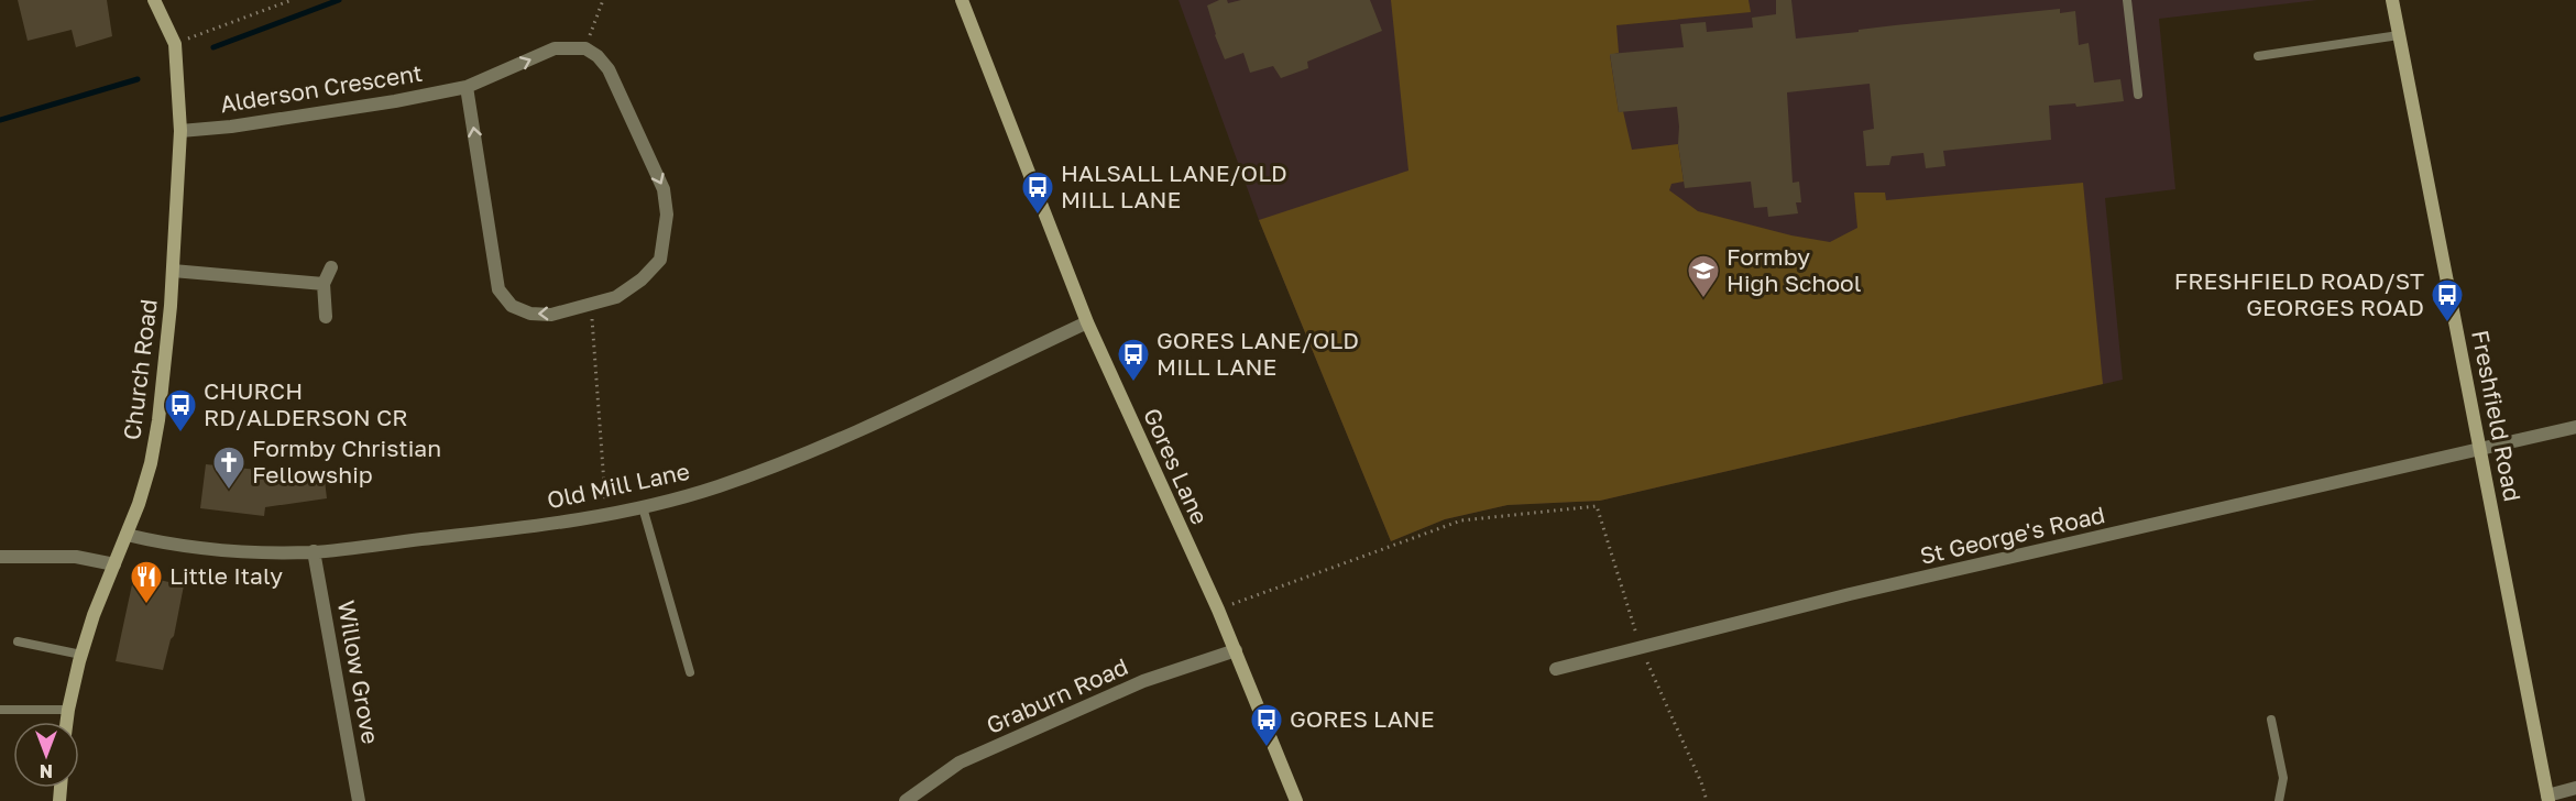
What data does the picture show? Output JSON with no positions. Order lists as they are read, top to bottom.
{
  "streets": {
    "street": [
      "Alderson Crescent",
      "Church Road",
      "Freshfield Road",
      "Gores Lane",
      "Old Mill Lane",
      "St George's Road",
      "Willow Grove",
      "Graburn Road"
    ]
  },
  "crossings": [
    ["Alderson Crescent", "Church Road"],
    ["Church Road", "Old Mill Lane"],
    ["Freshfield Road", "St George's Road"],
    ["Gores Lane", "Old Mill Lane"],
    ["Gores Lane", "Graburn Road"],
    ["Old Mill Lane", "Willow Grove"]
  ],
  "places": {
    "bus stop": [
      "HALSALL LANE/OLD MILL LANE",
      "FRESHFIELD ROAD/ST GEORGES ROAD",
      "GORES LANE/OLD MILL LANE",
      "CHURCH RD/ALDERSON CR",
      "GORES LANE"
    ],
    "school or university": ["Formby High School"],
    "church": ["Formby Christian Fellowship"],
    "restaurant": ["Little Italy"]
  },
  "north": "bottom"
}
